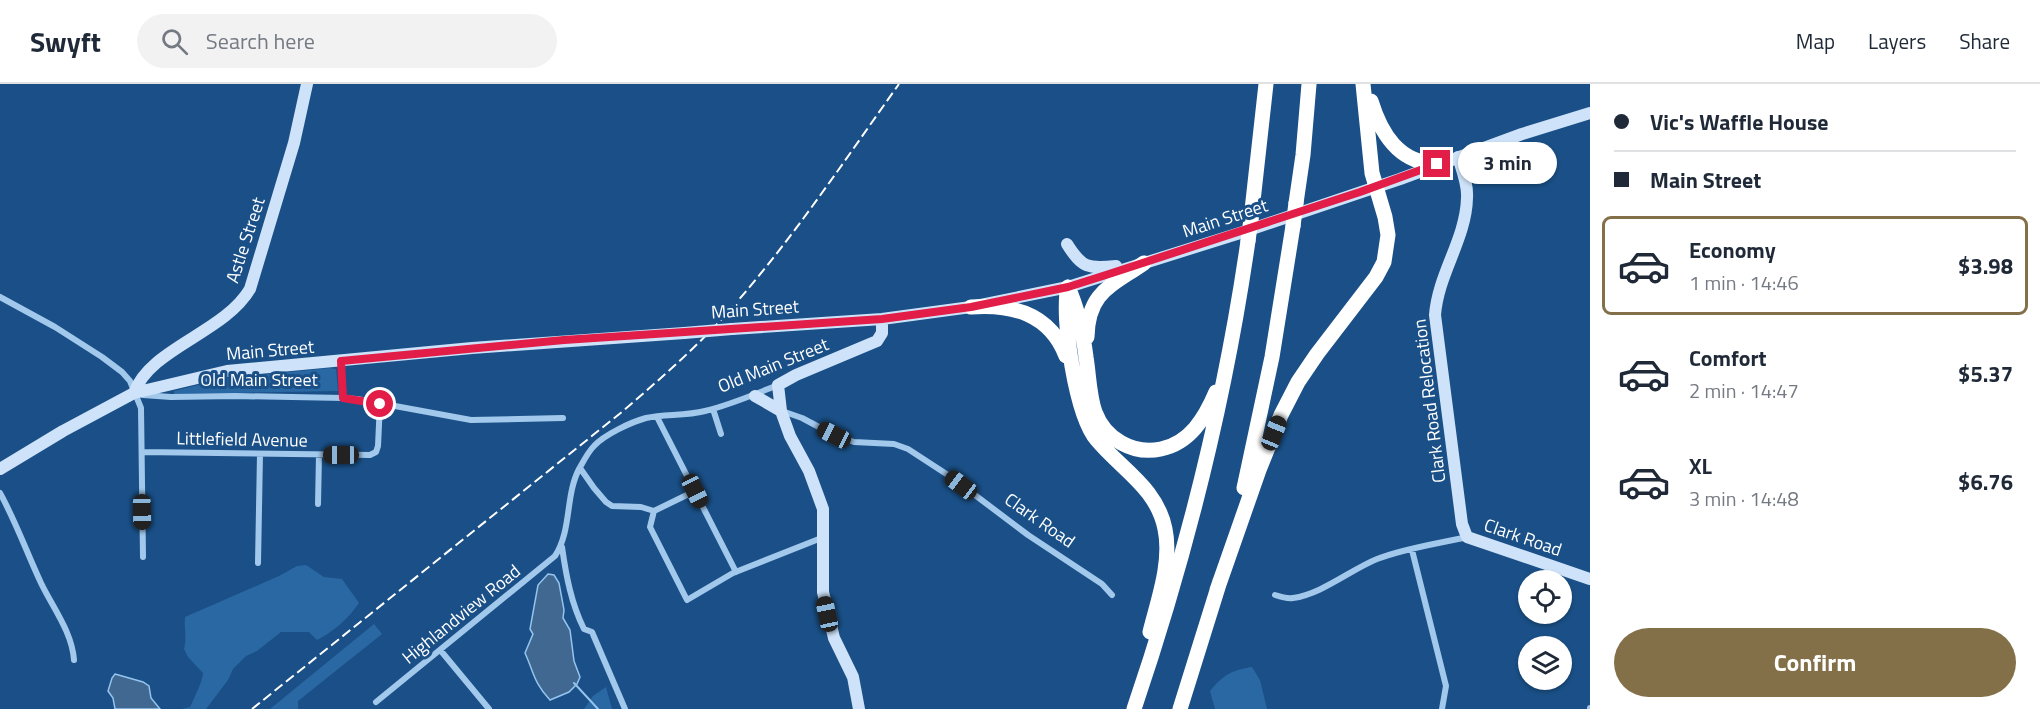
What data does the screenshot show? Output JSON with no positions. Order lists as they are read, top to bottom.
{
  "streets": {
    "main road": [
      "Main Street",
      "Astle Street",
      "Old Main Street",
      "Clark Road Relocation",
      "Clark Road"
    ],
    "street": ["Littlefield Avenue", "Highlandview Road"]
  },
  "crossings": [
    ["Main Street", "Astle Street"],
    ["Main Street", "Old Main Street"],
    ["Main Street", "Clark Road Relocation"],
    ["Astle Street", "Old Main Street"],
    ["Old Main Street", "Littlefield Avenue"],
    ["Old Main Street", "Highlandview Road"],
    ["Clark Road Relocation", "Clark Road"]
  ],
  "page": {
    "header": "Swyft",
    "search": "Search here",
    "nav": ["Map", "Layers", "Share"],
    "banner": ["Vic's Waffle House", "Main Street"],
    "bubble": "3 min",
    "list": [
      {
        "name": "Economy",
        "note": "1 min · 14:46",
        "value": "$3.98"
      },
      {
        "name": "Comfort",
        "note": "2 min · 14:47",
        "value": "$5.37"
      },
      {
        "name": "XL",
        "note": "3 min · 14:48",
        "value": "$6.76"
      }
    ],
    "buttons": "Confirm"
  }
}
